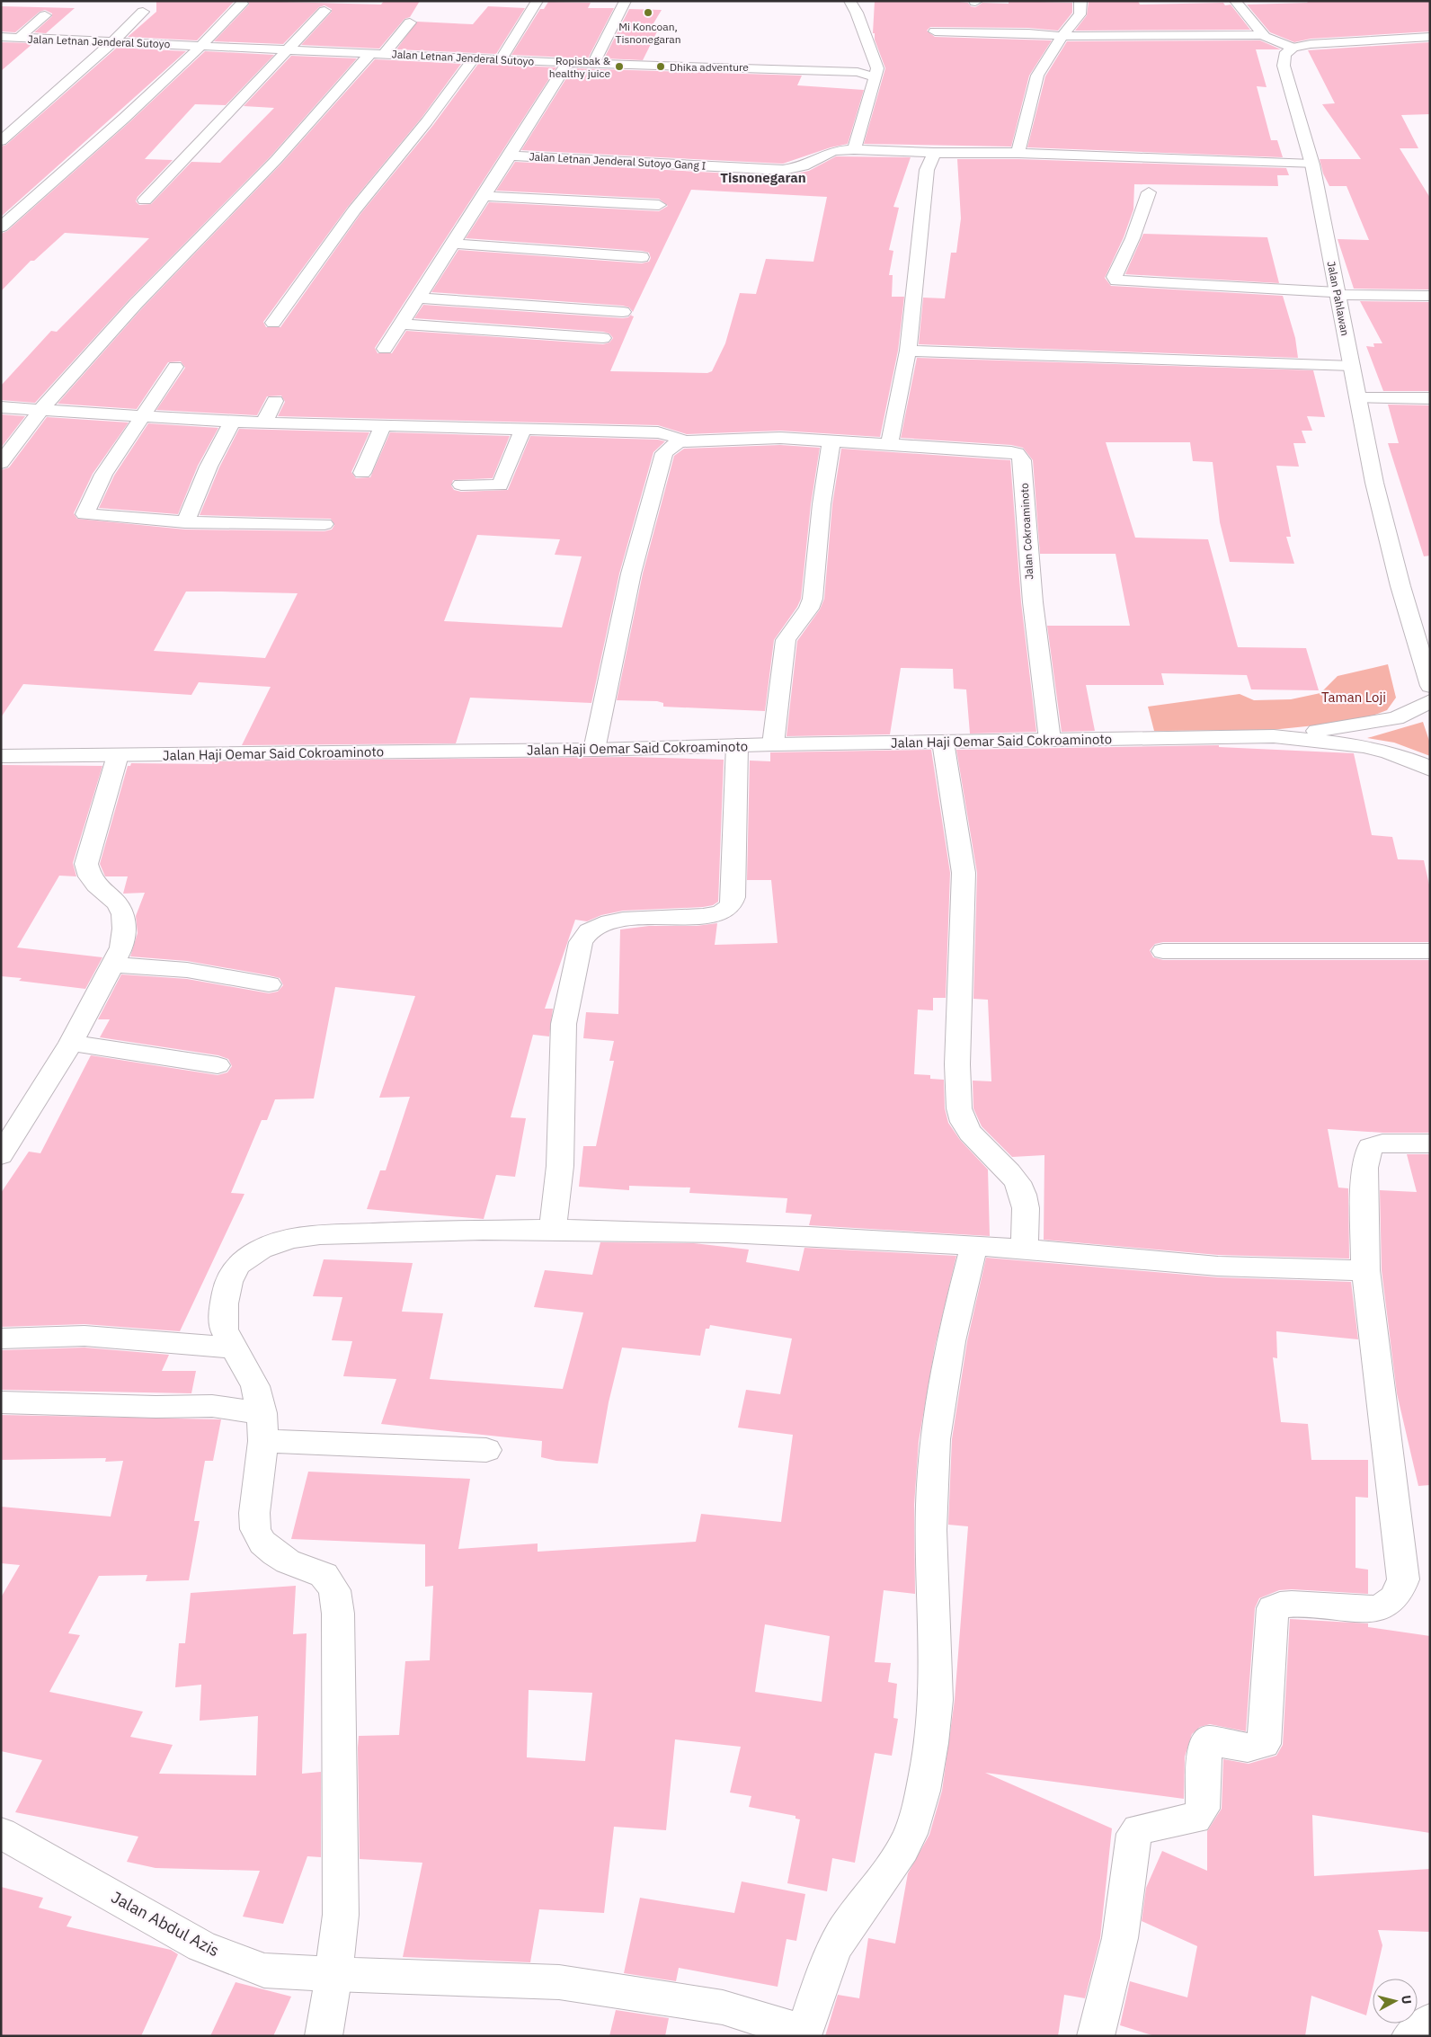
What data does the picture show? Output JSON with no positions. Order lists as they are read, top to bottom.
{
  "streets": {
    "street": [
      "Jalan Letnan Jenderal Sutoyo",
      "Jalan Letnan Jenderal Sutoyo Gang I",
      "Jalan Pahlawan",
      "Jalan Cokroaminoto",
      "Jalan Haji Oemar Said Cokroaminoto",
      "Jalan Abdul Azis"
    ]
  },
  "crossings": [
    ["Jalan Letnan Jenderal Sutoyo Gang I", "Jalan Pahlawan"],
    ["Jalan Cokroaminoto", "Jalan Haji Oemar Said Cokroaminoto"]
  ],
  "districts": ["Tisnonegaran"],
  "parks": ["Taman Loji"],
  "places": ["Mi Koncoan, Tisnonegaran", "Ropisbak & healthy juice", "Dhika adventure"],
  "north": "right"
}
